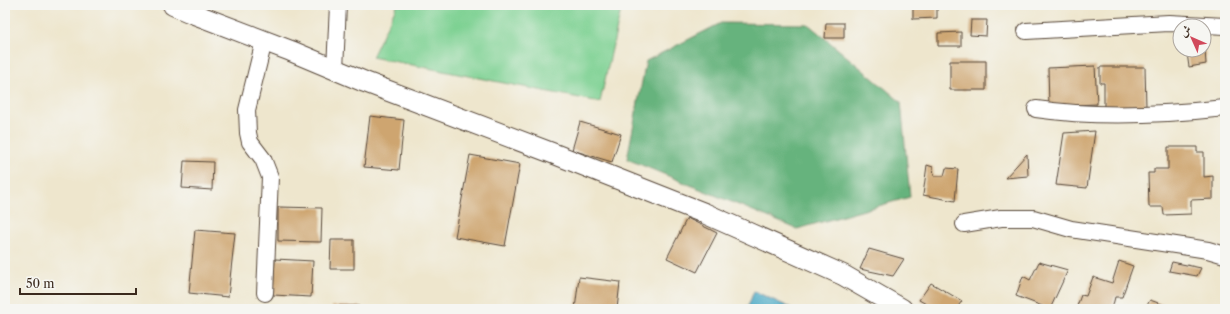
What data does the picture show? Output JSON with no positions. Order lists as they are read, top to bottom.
{
  "scale_bar": "50 m",
  "north": "top left"
}
